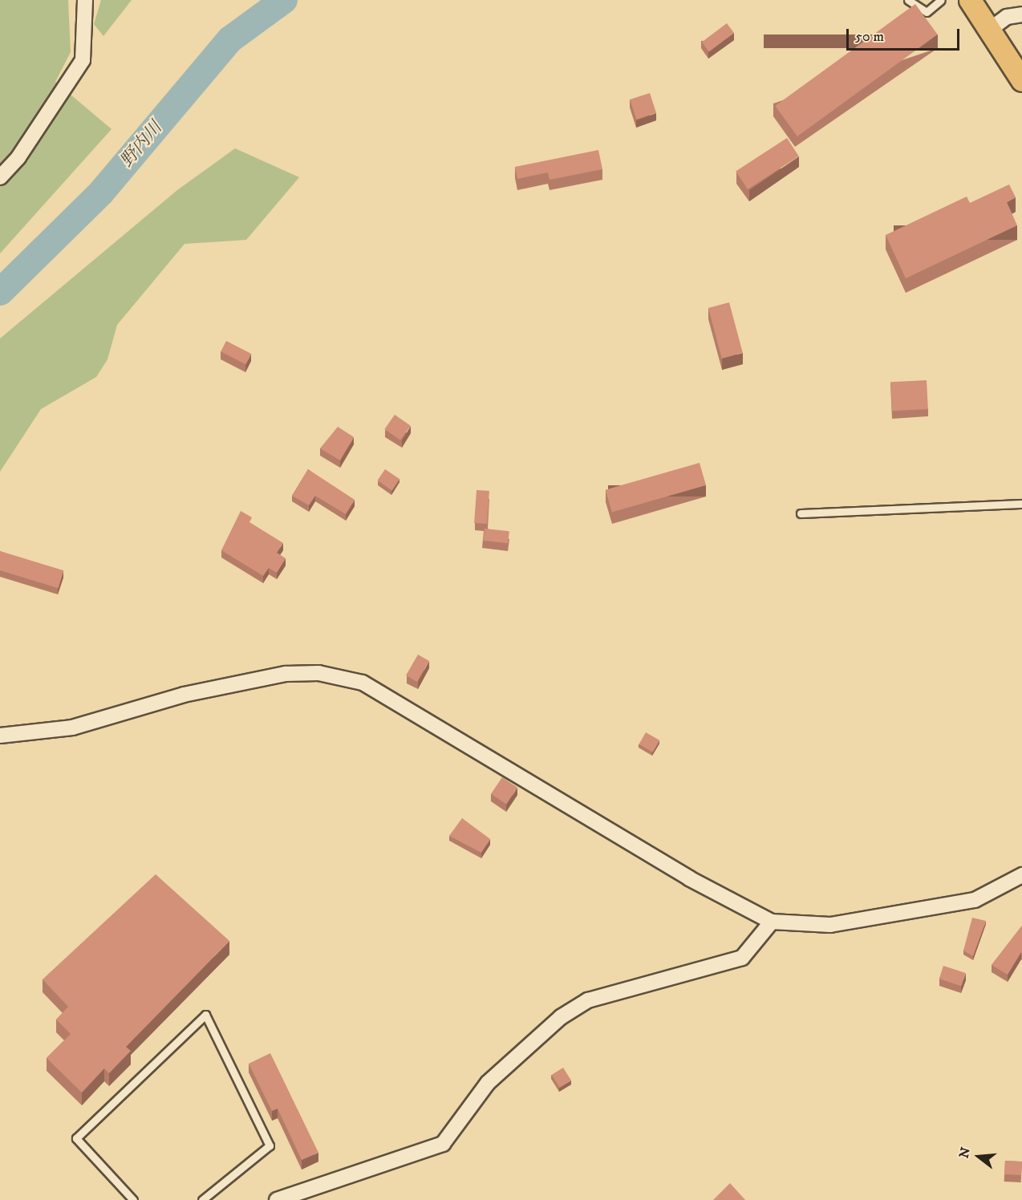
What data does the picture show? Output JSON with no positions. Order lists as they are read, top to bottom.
{
  "water": ["野内川"],
  "scale_bar": "50 m",
  "north": "left"
}
